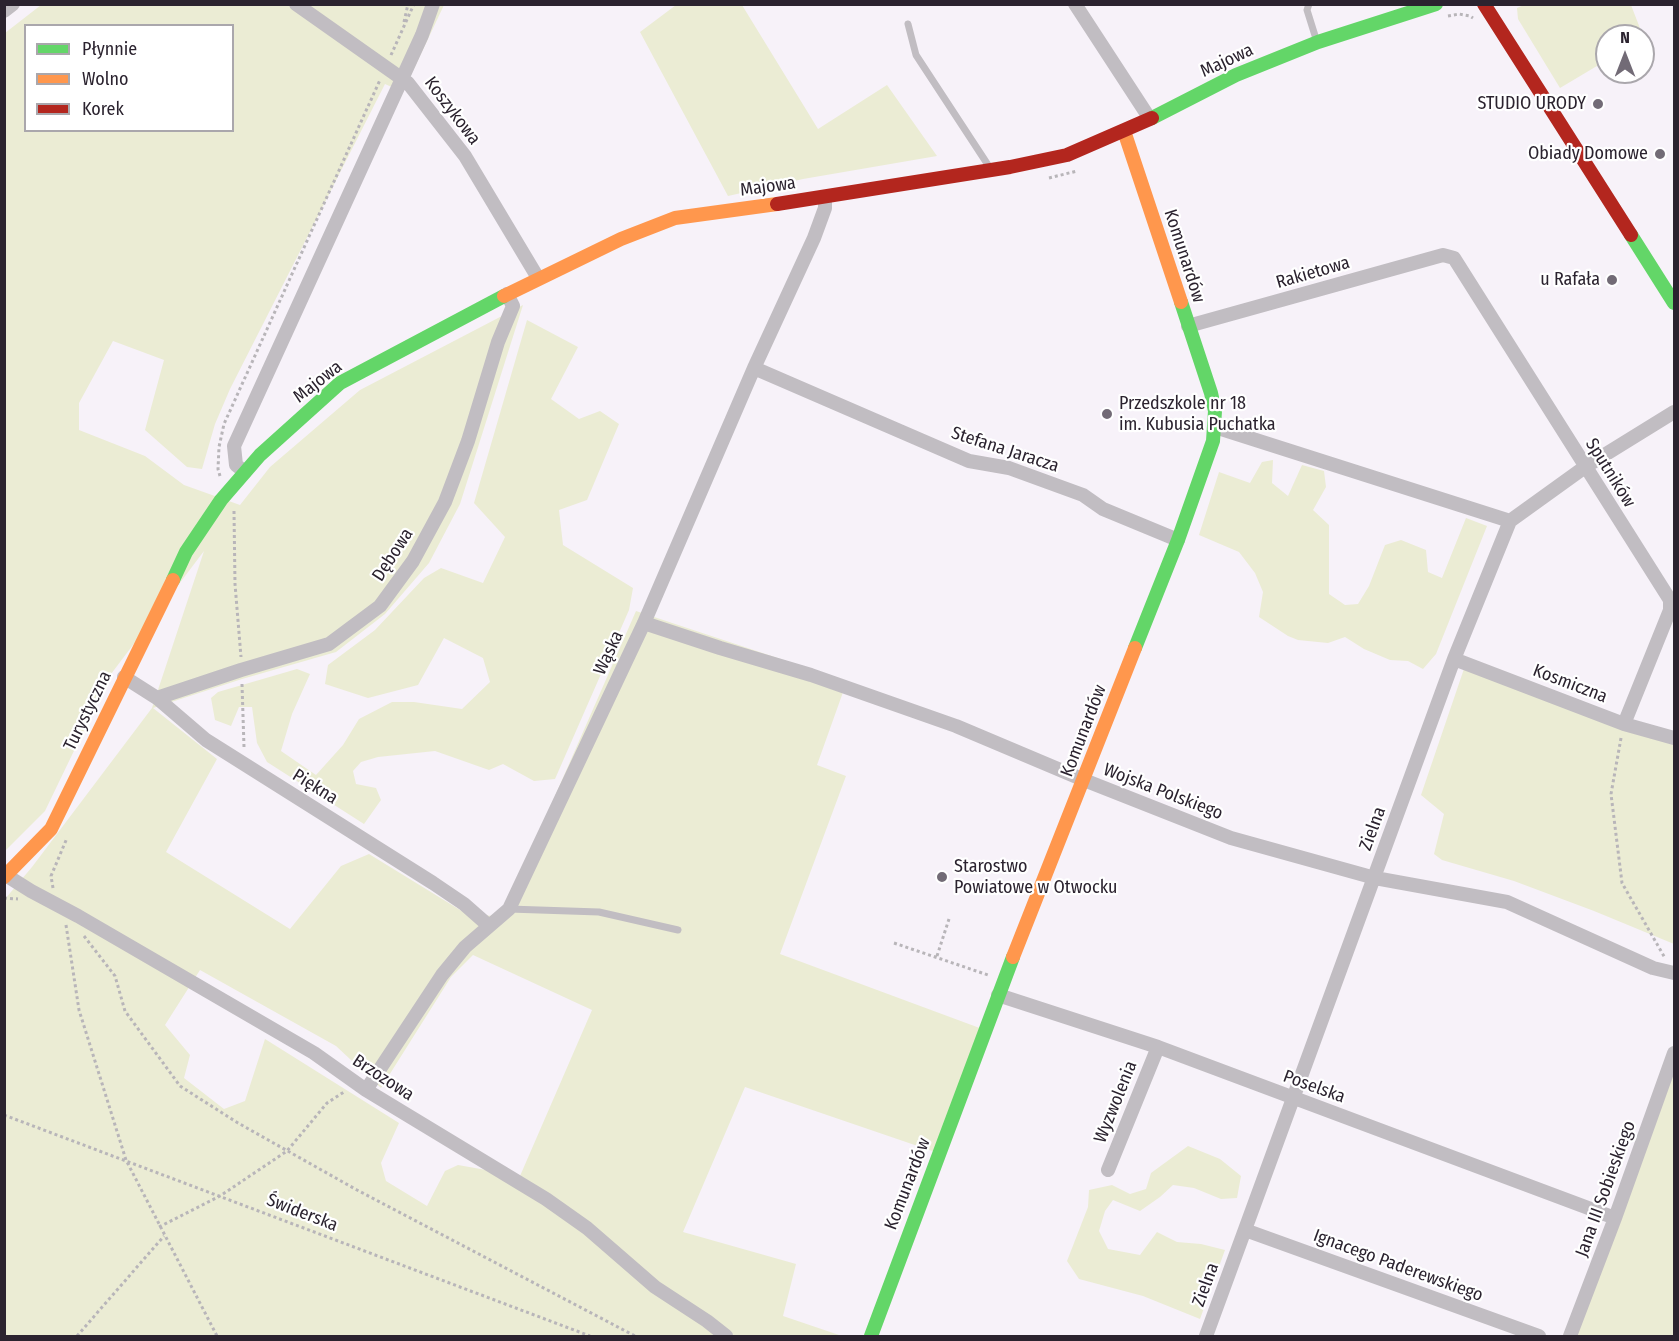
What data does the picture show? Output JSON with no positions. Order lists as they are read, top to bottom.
{
  "streets": {
    "street": [
      "Majowa",
      "Koszykowa",
      "Komunardów",
      "Rakietowa",
      "Stefana Jaracza",
      "Sputników",
      "Dębowa",
      "Wąska",
      "Kosmiczna",
      "Turystyczna",
      "Piękna",
      "Wojska Polskiego",
      "Zielna",
      "Brzozowa",
      "Poselska",
      "Wyzwolenia",
      "Jana III Sobieskiego",
      "Ignacego Paderewskiego"
    ],
    "path": ["Świderska"]
  },
  "crossings": [
    ["Majowa", "Koszykowa"],
    ["Majowa", "Komunardów"],
    ["Majowa", "Dębowa"],
    ["Majowa", "Wąska"],
    ["Majowa", "Turystyczna"],
    ["Komunardów", "Rakietowa"],
    ["Komunardów", "Stefana Jaracza"],
    ["Komunardów", "Wojska Polskiego"],
    ["Komunardów", "Poselska"],
    ["Rakietowa", "Sputników"],
    ["Stefana Jaracza", "Wąska"],
    ["Sputników", "Kosmiczna"],
    ["Dębowa", "Piękna"],
    ["Wąska", "Piękna"],
    ["Wąska", "Wojska Polskiego"],
    ["Wąska", "Brzozowa"],
    ["Kosmiczna", "Zielna"],
    ["Turystyczna", "Piękna"],
    ["Turystyczna", "Brzozowa"],
    ["Wojska Polskiego", "Zielna"],
    ["Zielna", "Poselska"],
    ["Zielna", "Ignacego Paderewskiego"],
    ["Poselska", "Wyzwolenia"],
    ["Poselska", "Jana III Sobieskiego"]
  ],
  "places": [
    "STUDIO URODY",
    "Obiady Domowe",
    "u Rafała",
    "Przedszkole nr 18 im. Kubusia Puchatka",
    "Starostwo Powiatowe w Otwocku"
  ],
  "legend": ["Płynnie", "Wolno", "Korek"],
  "north": "top"
}
